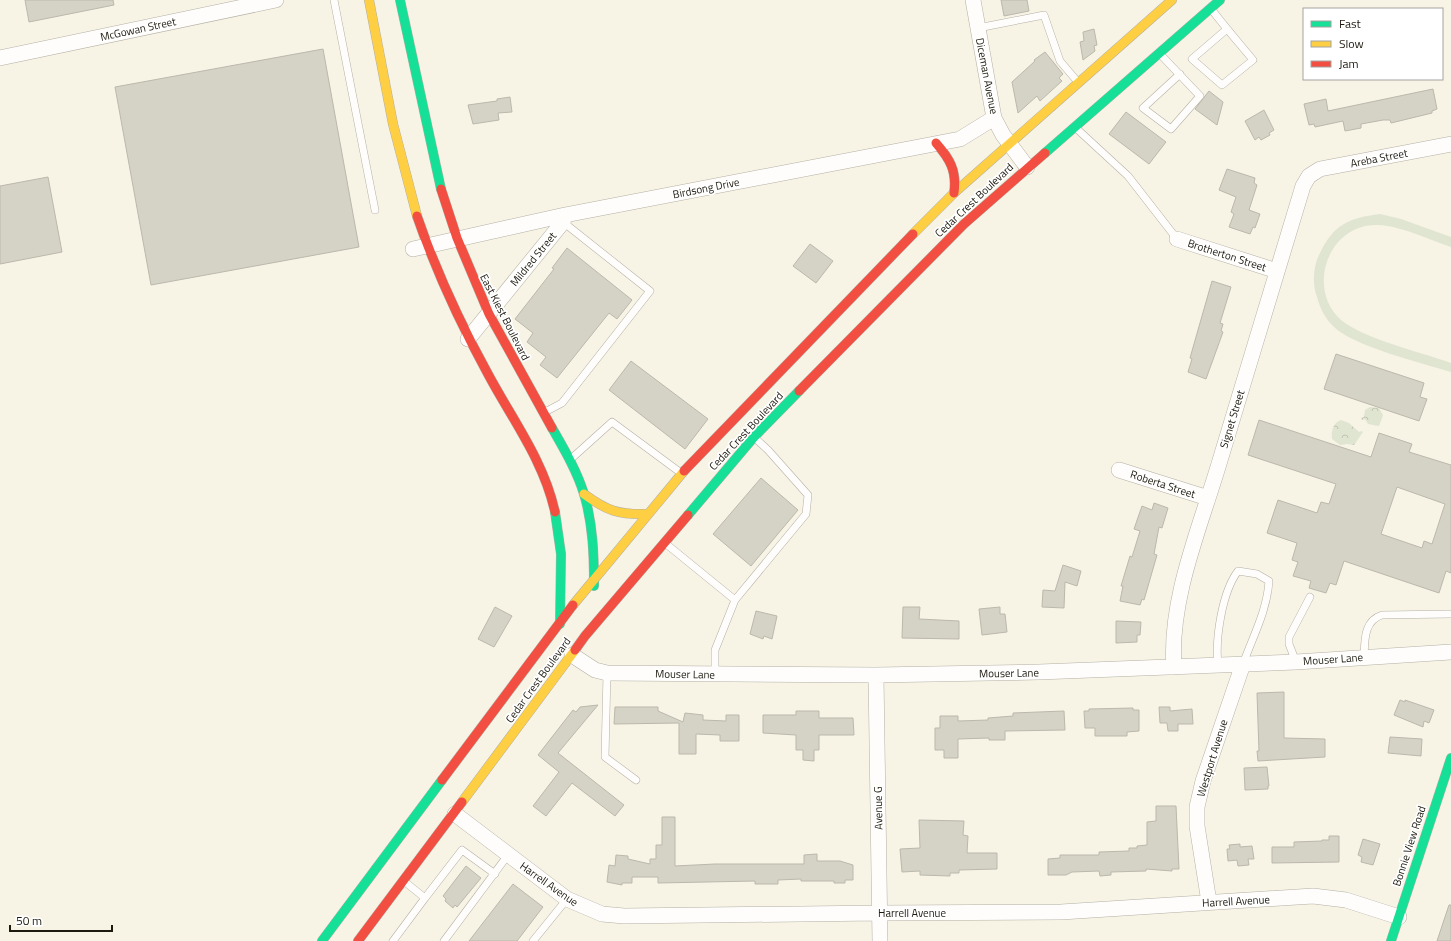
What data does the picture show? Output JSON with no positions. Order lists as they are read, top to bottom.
{
  "streets": {
    "main road": ["Cedar Crest Boulevard", "East Kiest Boulevard", "Bonnie View Road"],
    "street": [
      "McGowan Street",
      "Diceman Avenue",
      "Areba Street",
      "Birdsong Drive",
      "Brotherton Street",
      "Mildred Street",
      "Signet Street",
      "Roberta Street",
      "Mouser Lane",
      "Westport Avenue",
      "Avenue G",
      "Harrell Avenue"
    ]
  },
  "crossings": [
    ["Diceman Avenue", "Birdsong Drive"],
    ["Diceman Avenue", "Cedar Crest Boulevard"],
    ["Areba Street", "Signet Street"],
    ["Birdsong Drive", "Mildred Street"],
    ["Birdsong Drive", "East Kiest Boulevard"],
    ["Cedar Crest Boulevard", "East Kiest Boulevard"],
    ["Cedar Crest Boulevard", "Mouser Lane"],
    ["Cedar Crest Boulevard", "Harrell Avenue"],
    ["Brotherton Street", "Signet Street"],
    ["Mildred Street", "East Kiest Boulevard"],
    ["Signet Street", "Roberta Street"],
    ["Signet Street", "Mouser Lane"],
    ["Mouser Lane", "Westport Avenue"],
    ["Mouser Lane", "Avenue G"],
    ["Westport Avenue", "Harrell Avenue"],
    ["Avenue G", "Harrell Avenue"],
    ["Bonnie View Road", "Harrell Avenue"]
  ],
  "legend": ["Fast", "Slow", "Jam"],
  "scale_bar": "50 m"
}
